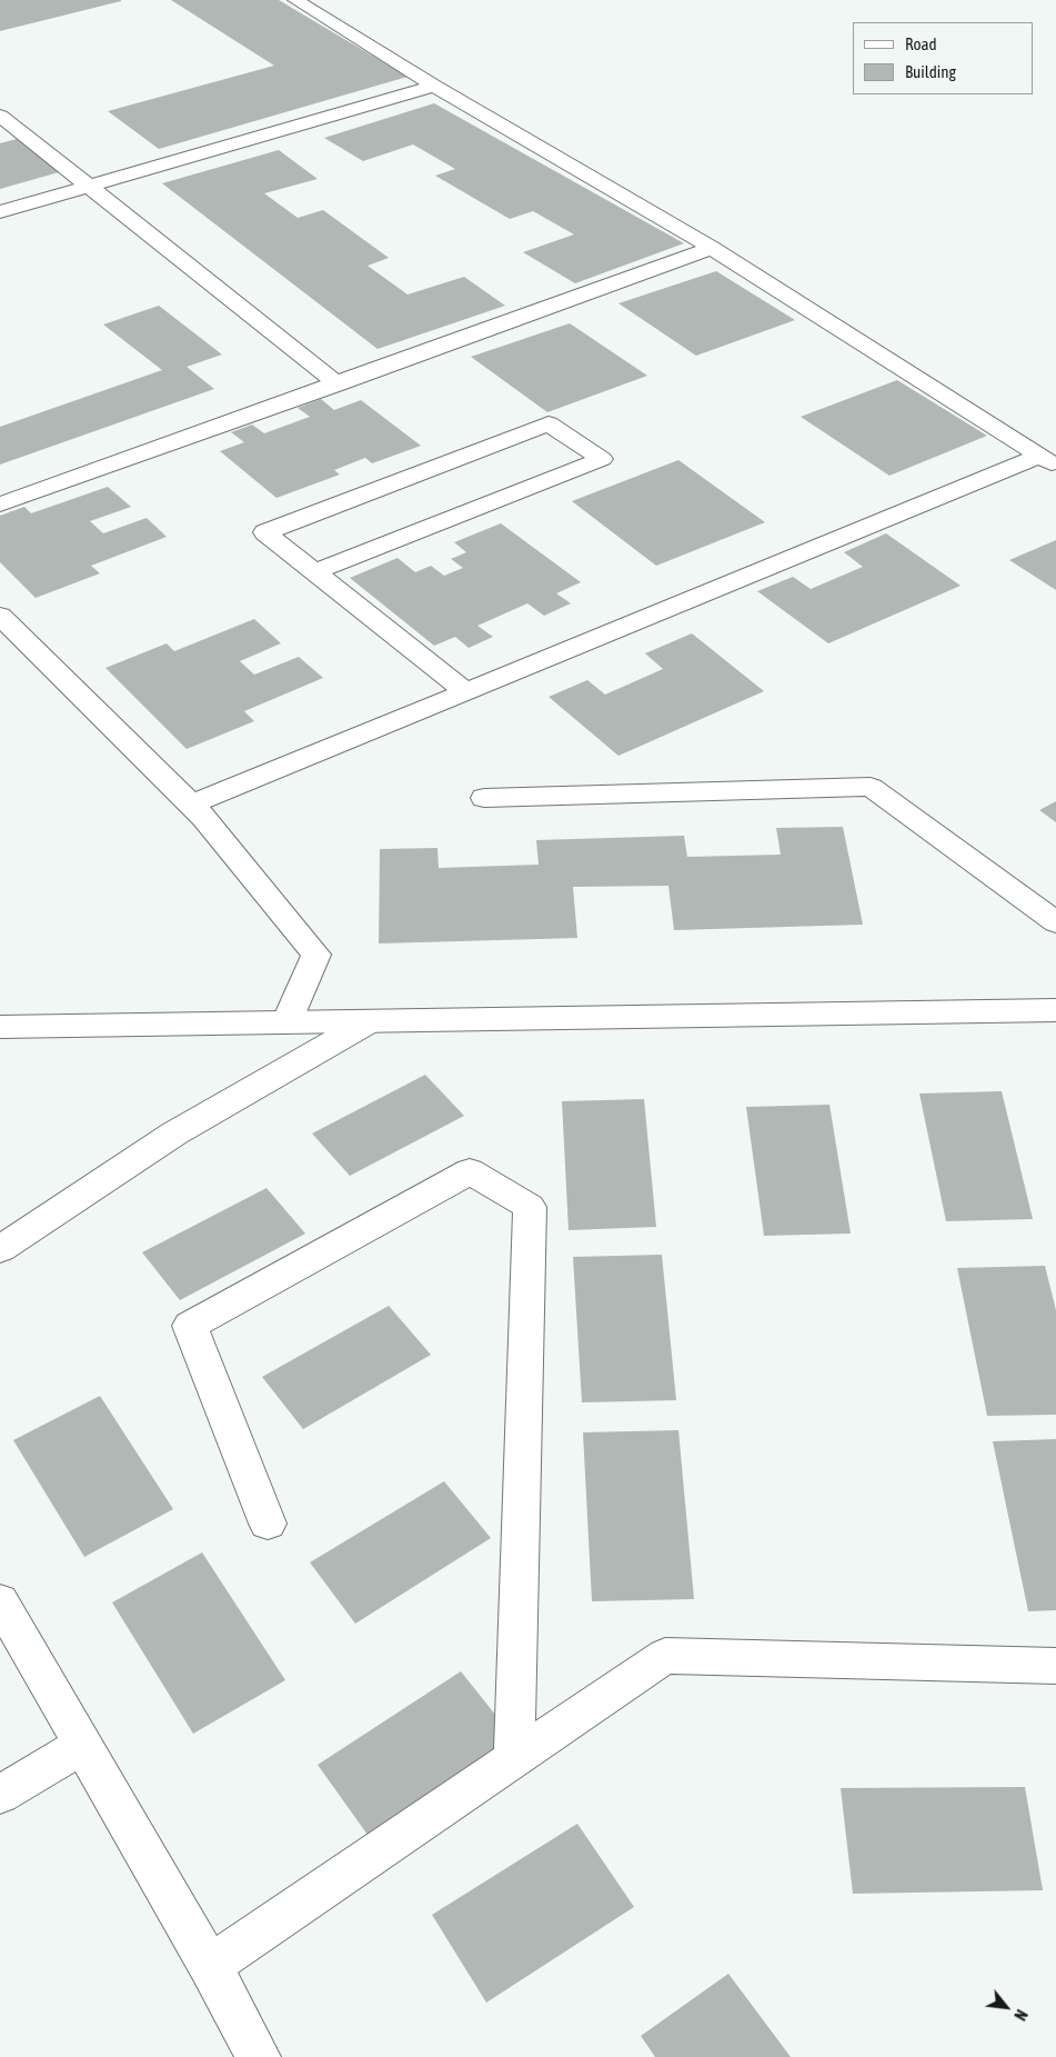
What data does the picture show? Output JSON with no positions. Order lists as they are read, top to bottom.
{
  "legend": ["Road", "Building"],
  "north": "bottom right"
}
